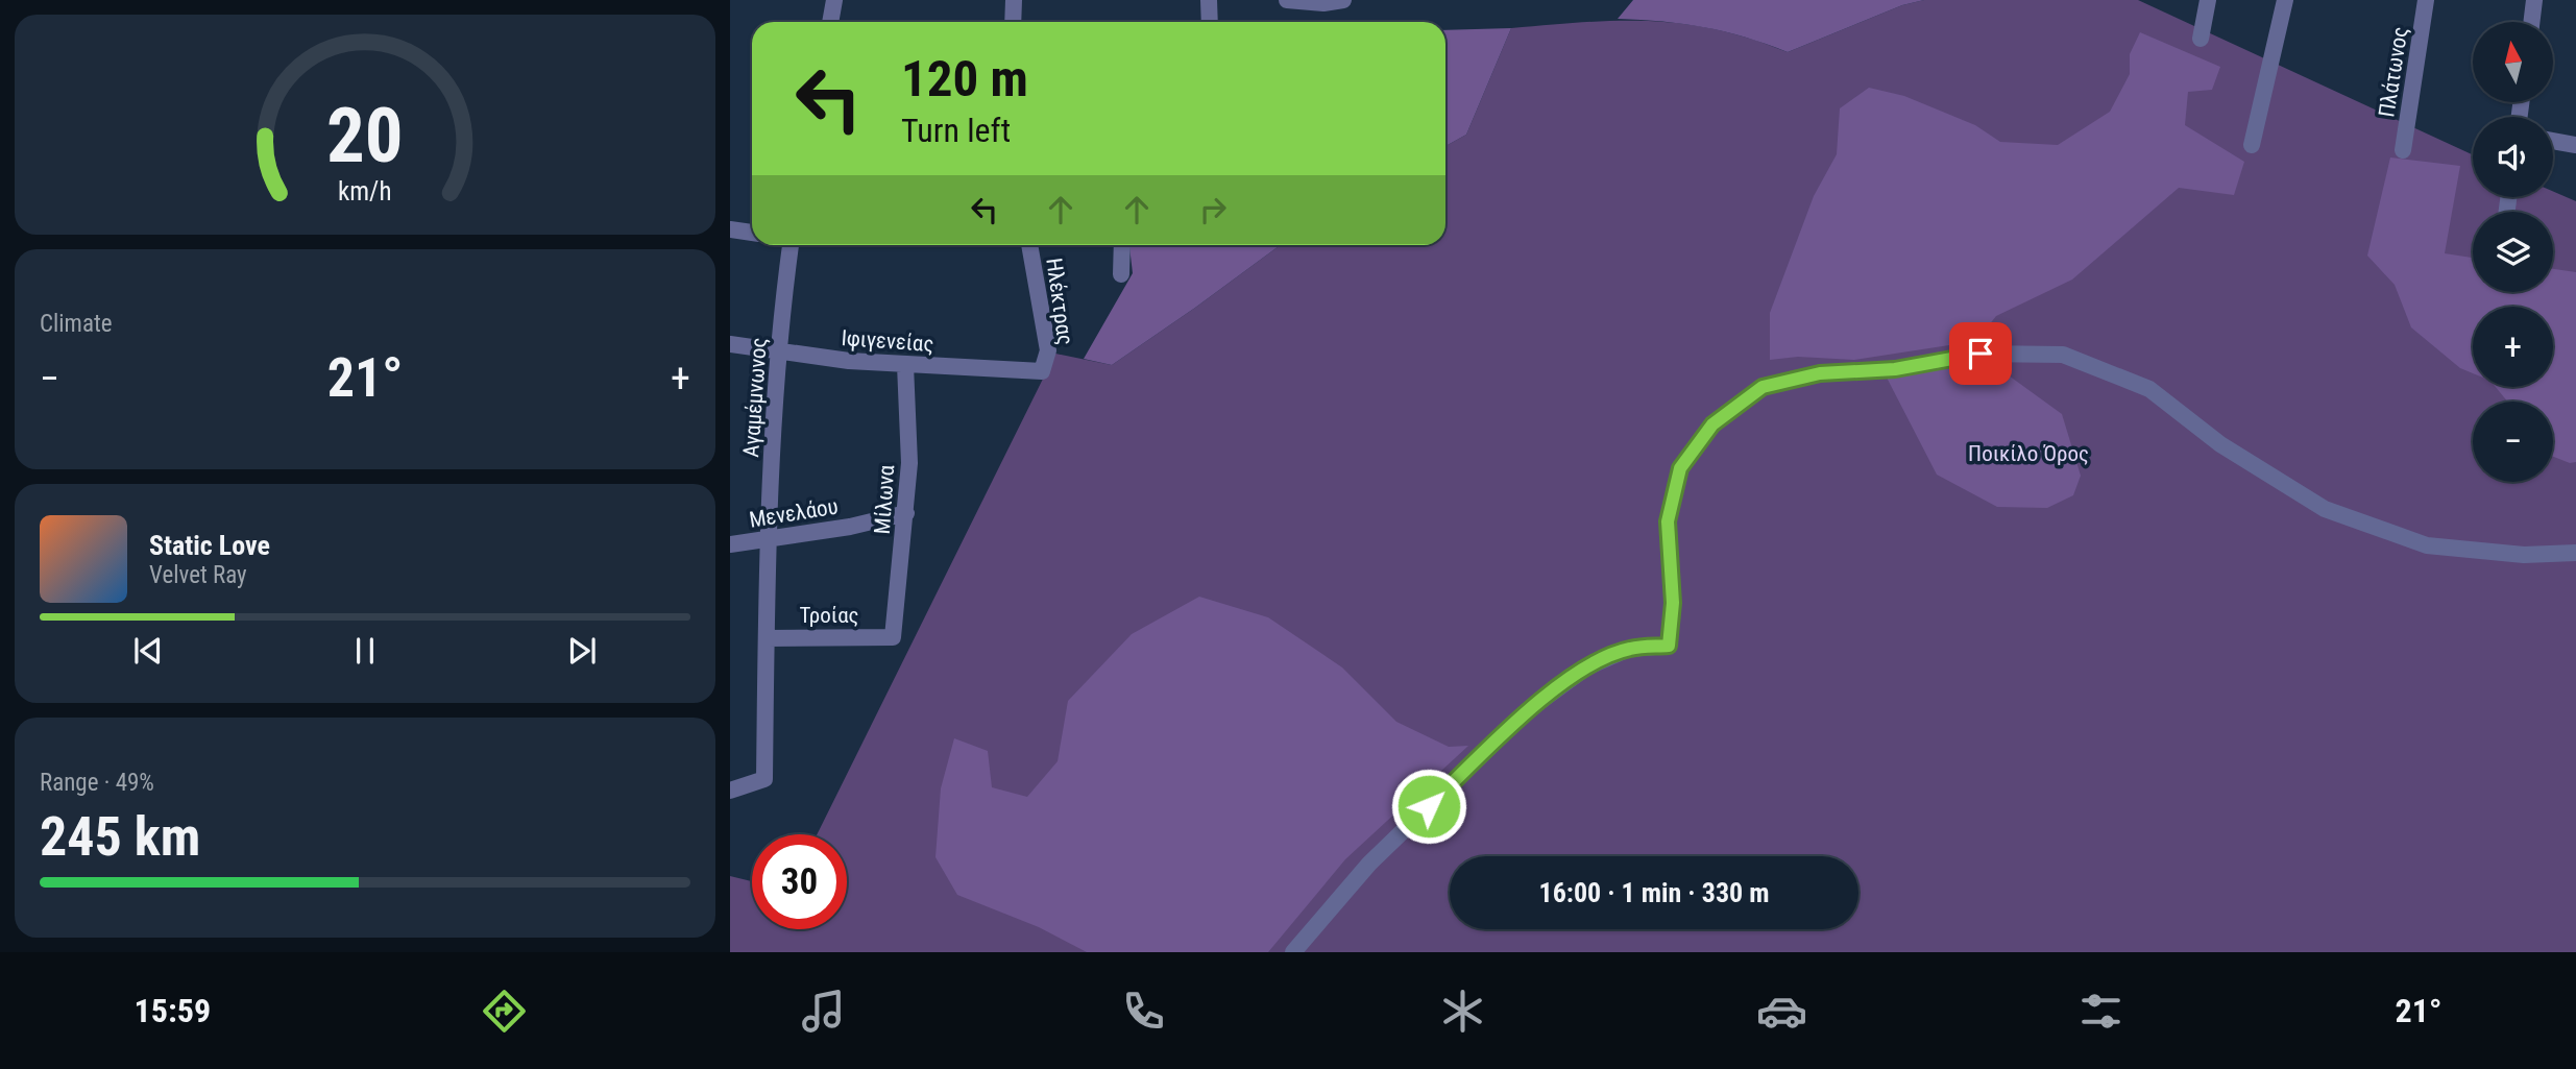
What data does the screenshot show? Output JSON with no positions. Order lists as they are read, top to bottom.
{
  "streets": {
    "street": [
      "Πλάτωνος",
      "Ηλέκτρας",
      "Ιφιγενείας",
      "Αγαμέμνωνος",
      "Μίλωνα",
      "Μενελάου",
      "Τροίας"
    ]
  },
  "crossings": [
    ["Ηλέκτρας", "Ιφιγενείας"],
    ["Ιφιγενείας", "Αγαμέμνωνος"],
    ["Ιφιγενείας", "Μίλωνα"],
    ["Αγαμέμνωνος", "Μενελάου"],
    ["Αγαμέμνωνος", "Τροίας"],
    ["Μίλωνα", "Μενελάου"],
    ["Μίλωνα", "Τροίας"]
  ],
  "parks": ["Ποικίλο Όρος"],
  "north": "top",
  "page": {
    "map_buttons": ["+", "−"],
    "turn": ["120 m", "Turn left"],
    "tile": [
      "Climate",
      ["Range · 49%", "245 km"]
    ],
    "heat": ["−", "21°", "+"],
    "song": ["Static Love", "Velvet Ray"],
    "limit": "30",
    "trip": "16:00 · 1 min · 330 m",
    "tabs": ["15:59", "21°"],
    "gauge": ["20", "km/h"]
  }
}
